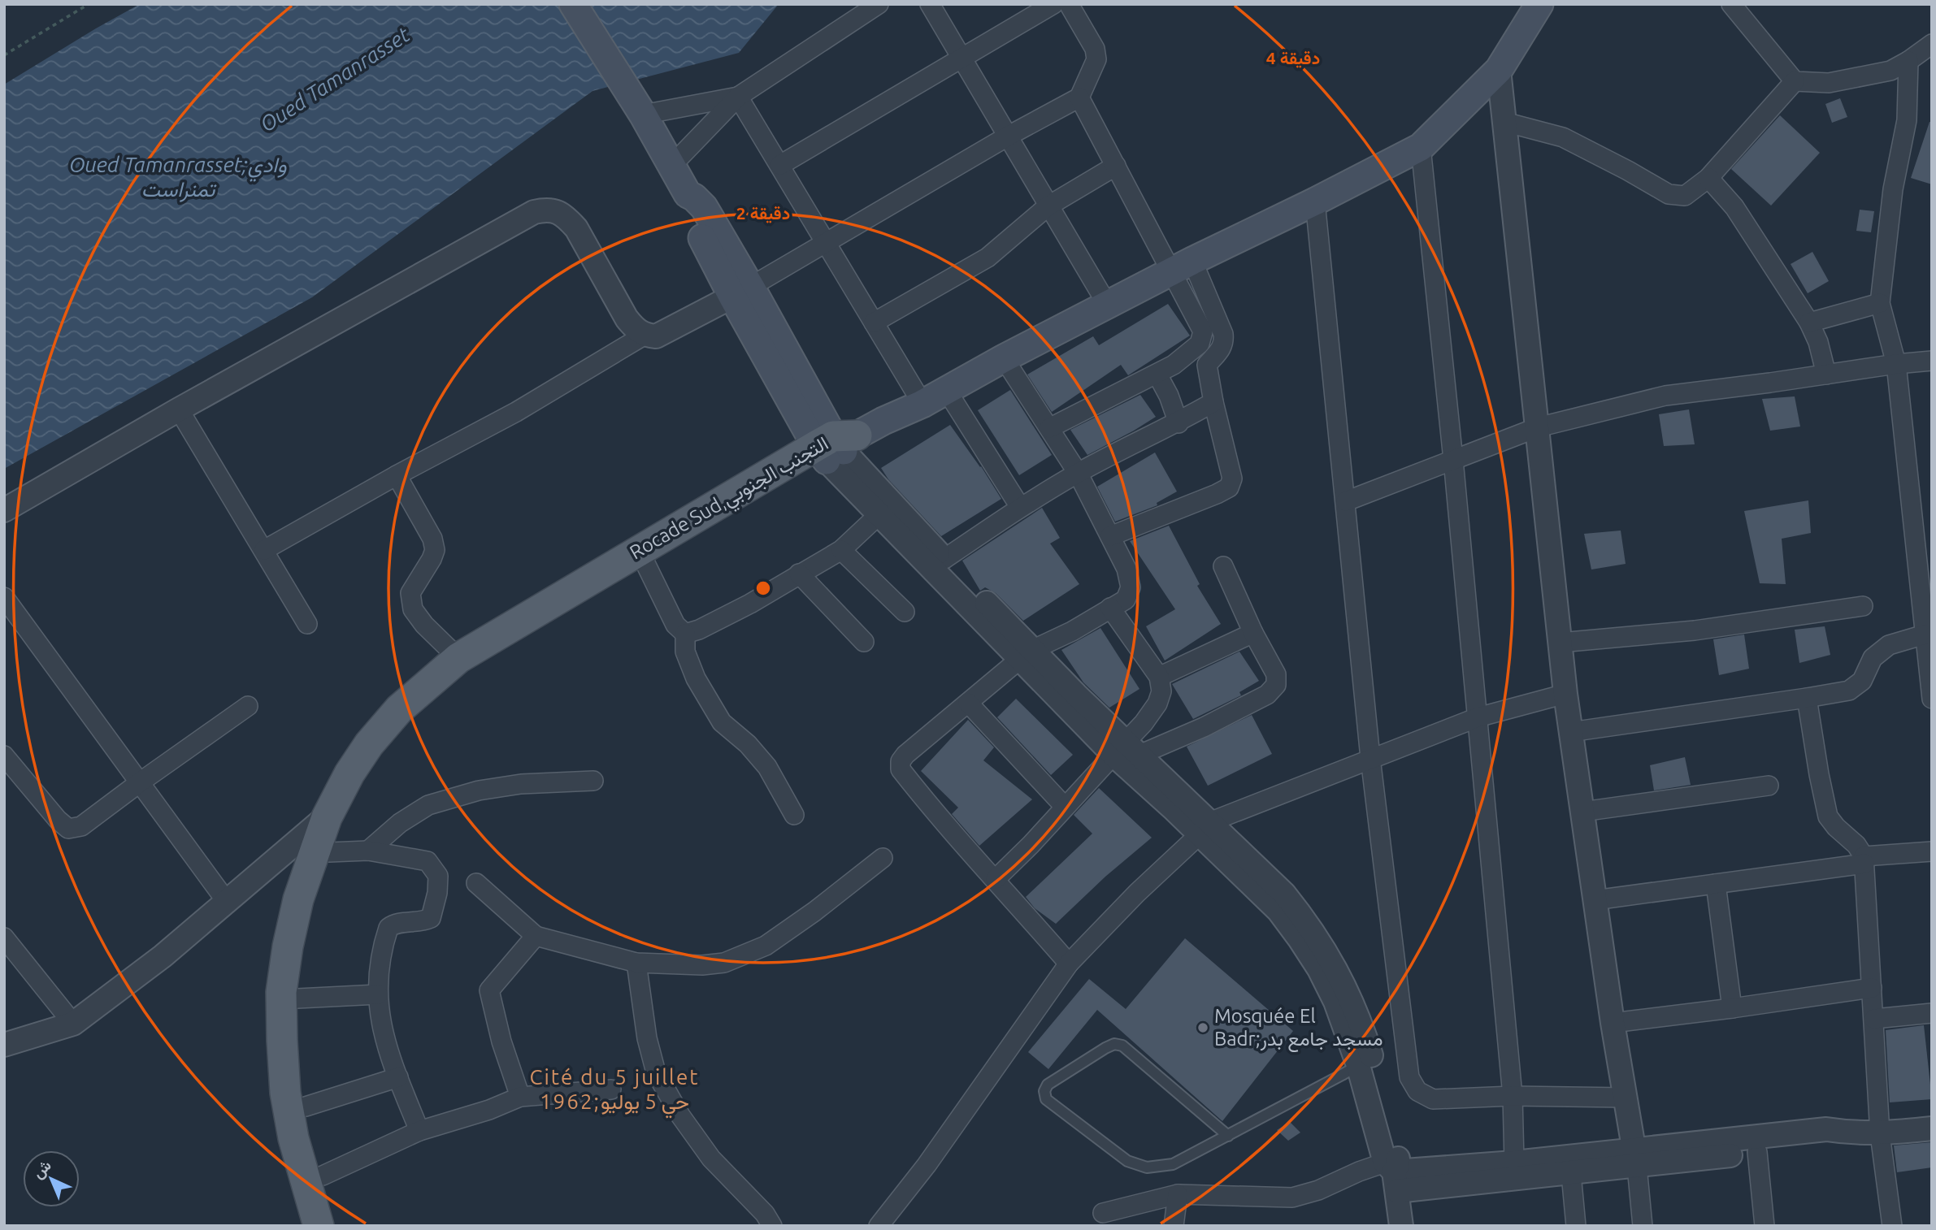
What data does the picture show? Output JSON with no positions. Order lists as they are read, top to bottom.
{
  "streets": {
    "main road": ["Rocade Sud,التجنب الجنوبي"]
  },
  "districts": ["Cité du 5 juillet 1962;حي 5 يوليو"],
  "water": ["Oued Tamanrasset", "Oued Tamanrasset;وادي تمنراست"],
  "places": ["Mosquée El Badr;مسجد جامع بدر"],
  "north": "top left",
  "rings": ["4 دقيقة", "2 دقيقة"]
}
